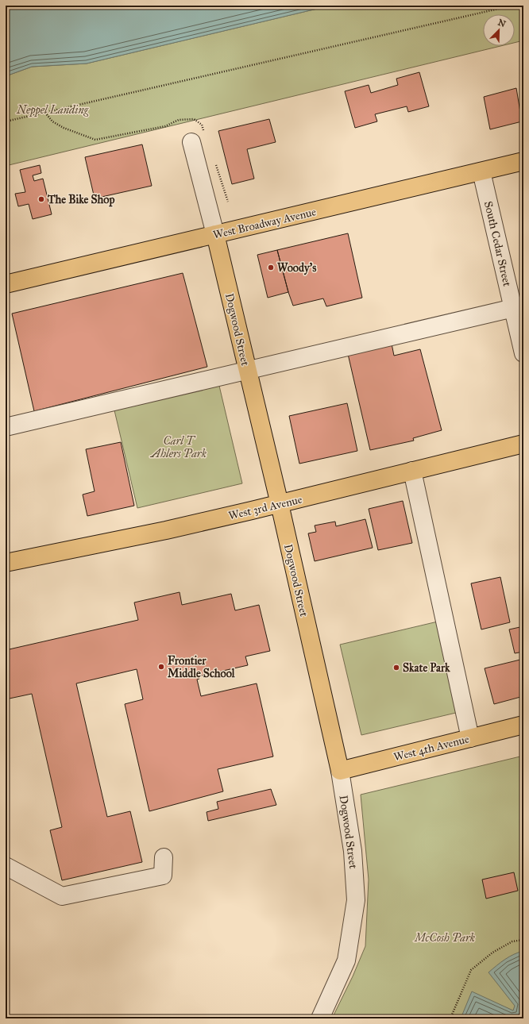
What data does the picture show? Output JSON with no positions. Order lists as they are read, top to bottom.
{
  "streets": {
    "main road": [
      "West Broadway Avenue",
      "Dogwood Street",
      "West 3rd Avenue",
      "West 4th Avenue"
    ],
    "street": ["South Cedar Street"]
  },
  "crossings": [
    ["West Broadway Avenue", "South Cedar Street"],
    ["West Broadway Avenue", "Dogwood Street"],
    ["Dogwood Street", "West 3rd Avenue"],
    ["Dogwood Street", "West 4th Avenue"]
  ],
  "parks": ["Neppel Landing", "Carl T Ahlers Park", "McCosh Park"],
  "places": [
    "The Bike Shop",
    "Woody's",
    "Frontier Middle School",
    "Skate Park"
  ],
  "north": "top right"
}
